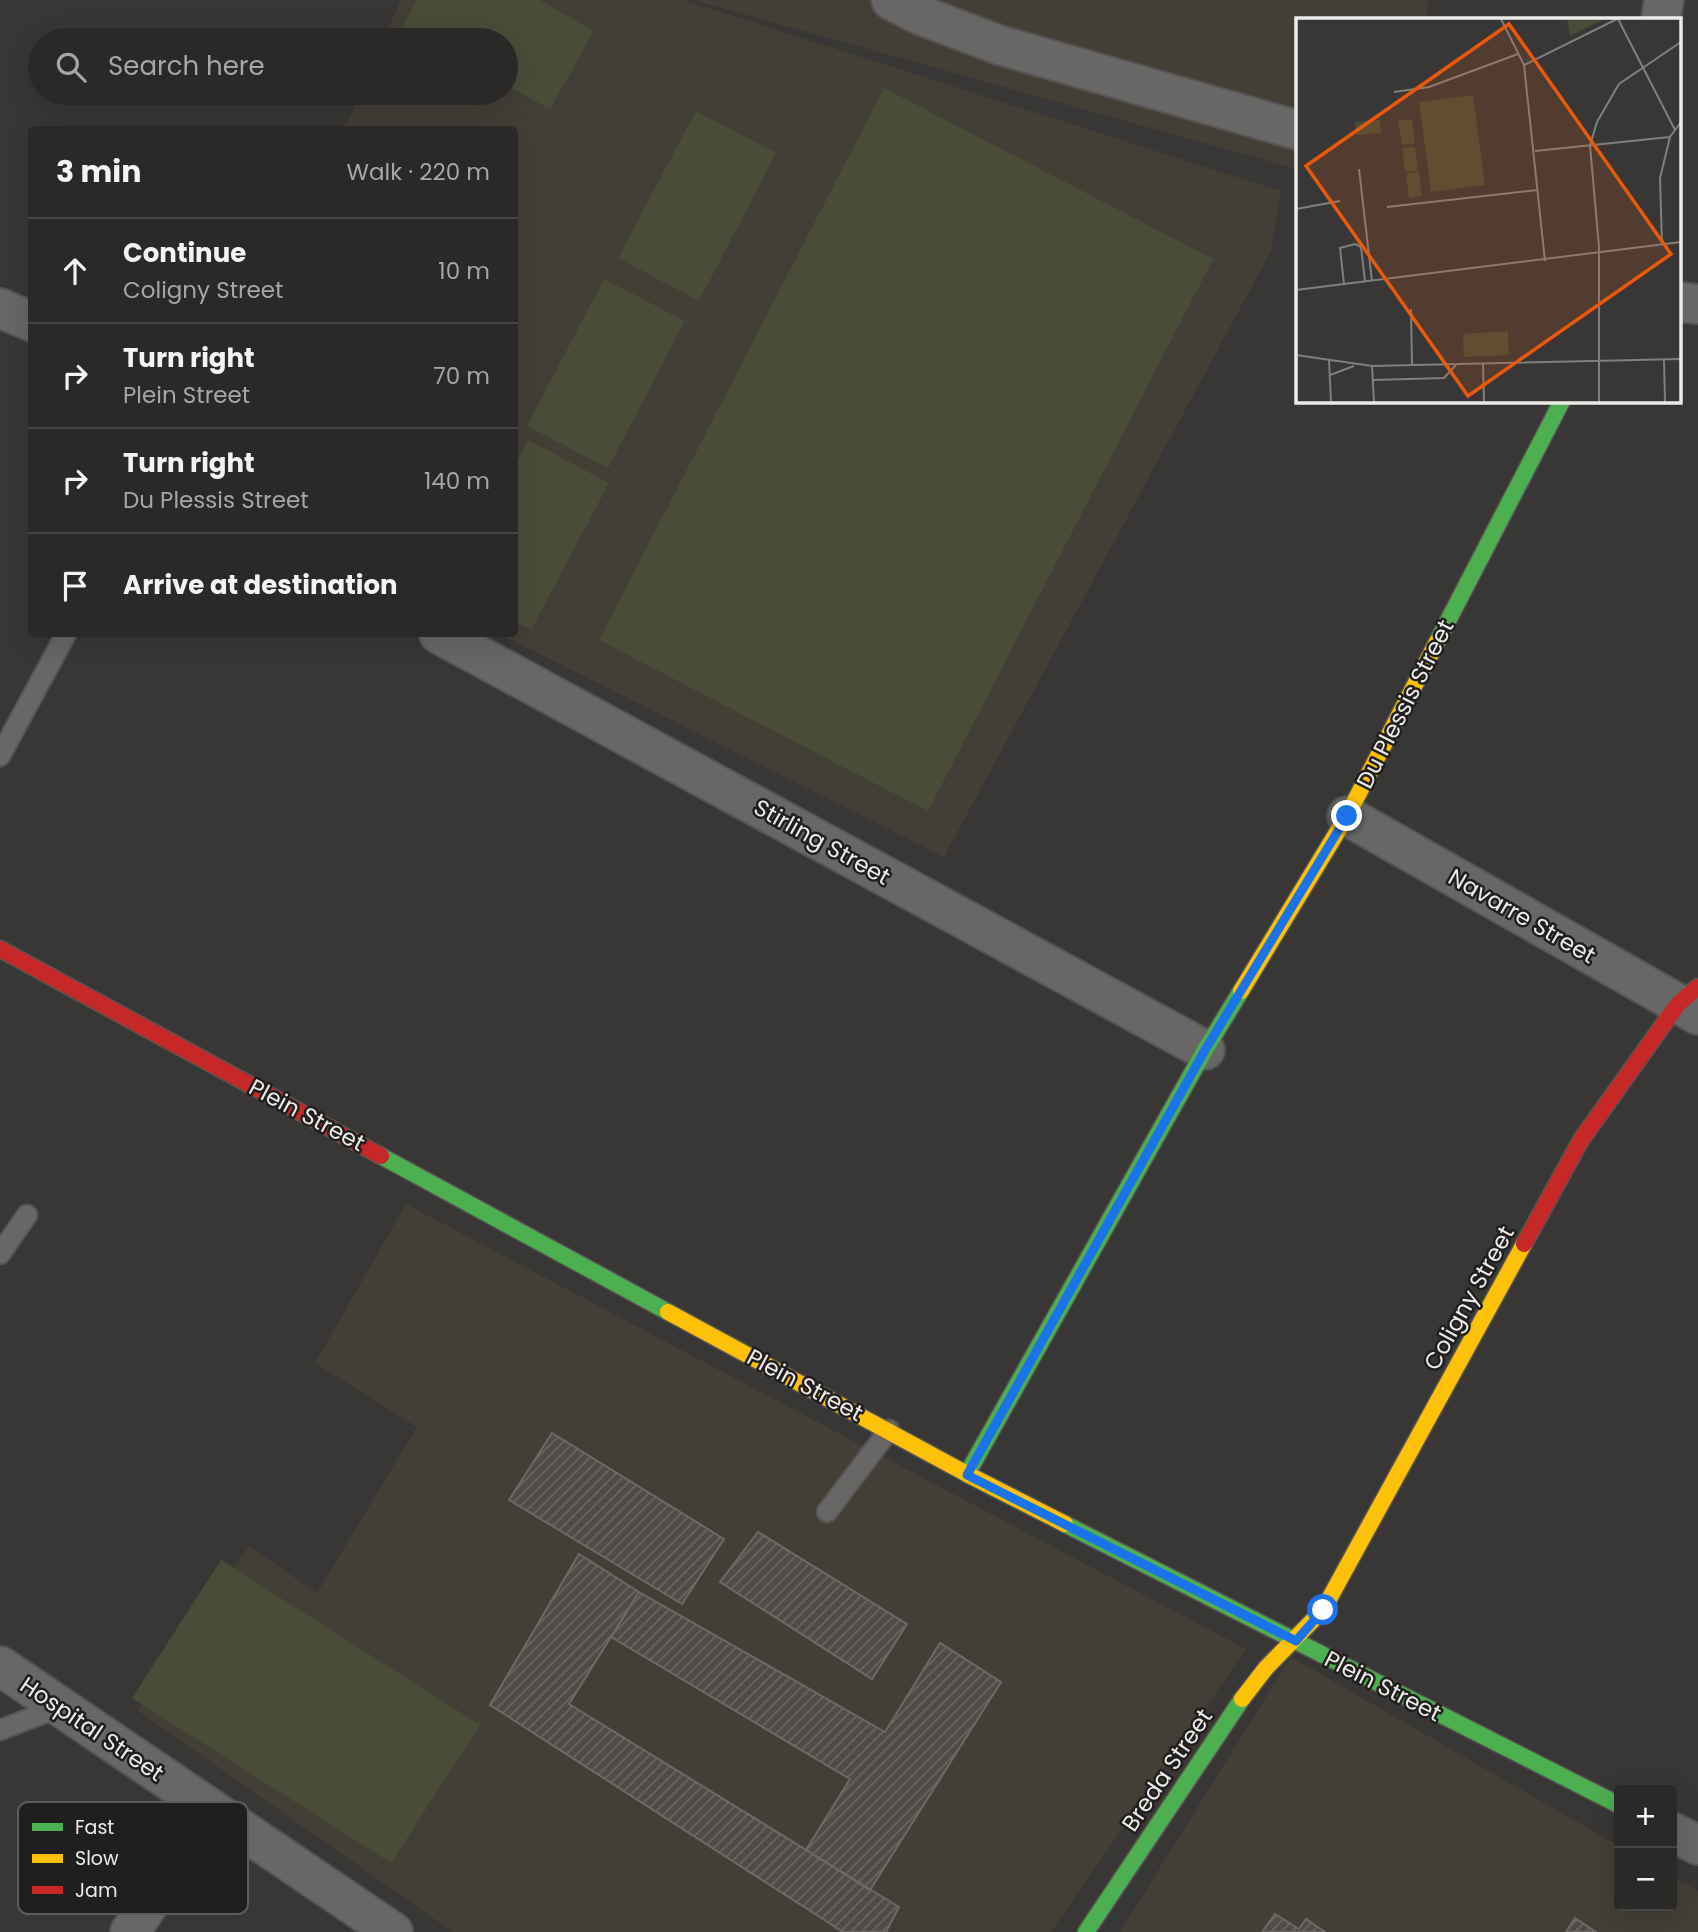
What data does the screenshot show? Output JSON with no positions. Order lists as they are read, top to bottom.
{
  "streets": {
    "street": [
      "Du Plessis Street",
      "Stirling Street",
      "Navarre Street",
      "Plein Street",
      "Coligny Street",
      "Hospital Street",
      "Breda Street"
    ]
  },
  "crossings": [
    ["Du Plessis Street", "Stirling Street"],
    ["Du Plessis Street", "Navarre Street"],
    ["Du Plessis Street", "Plein Street"],
    ["Navarre Street", "Coligny Street"],
    ["Plein Street", "Coligny Street"],
    ["Plein Street", "Breda Street"],
    ["Coligny Street", "Breda Street"]
  ],
  "legend": ["Fast", "Slow", "Jam"],
  "page": {
    "search": "Search here",
    "heading": ["3 min", "Walk · 220 m"],
    "list": [
      ["Continue", "Coligny Street", "10 m"],
      ["Turn right", "Plein Street", "70 m"],
      ["Turn right", "Du Plessis Street", "140 m"],
      "Arrive at destination"
    ],
    "map_buttons": ["+", "−"]
  }
}
